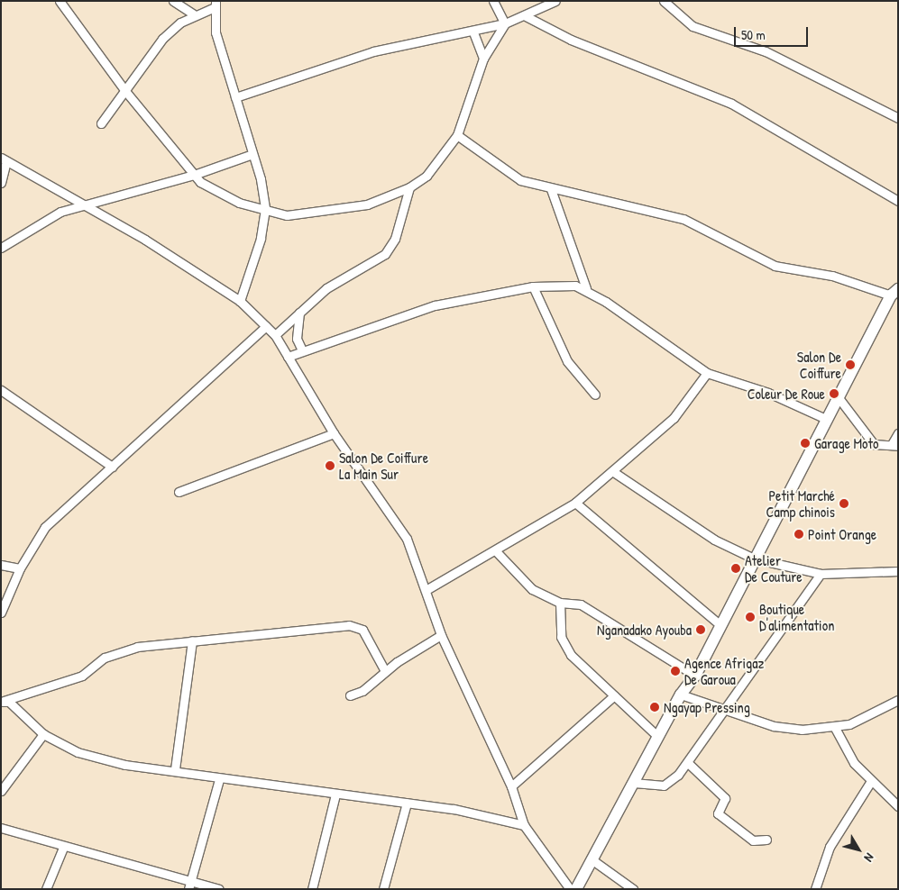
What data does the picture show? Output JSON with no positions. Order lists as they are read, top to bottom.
{
  "places": [
    "Salon De Coiffure",
    "Coleur De Roue",
    "Garage Moto",
    "Salon De Coiffure La Main Sur",
    "Petit Marché Camp chinois",
    "Point Orange",
    "Atelier De Couture",
    "Boutique D'alimentation",
    "Nganadako Ayouba",
    "Agence Afrigaz De Garoua",
    "Ngayap Pressing"
  ],
  "scale_bar": "50 m",
  "north": "bottom right"
}
